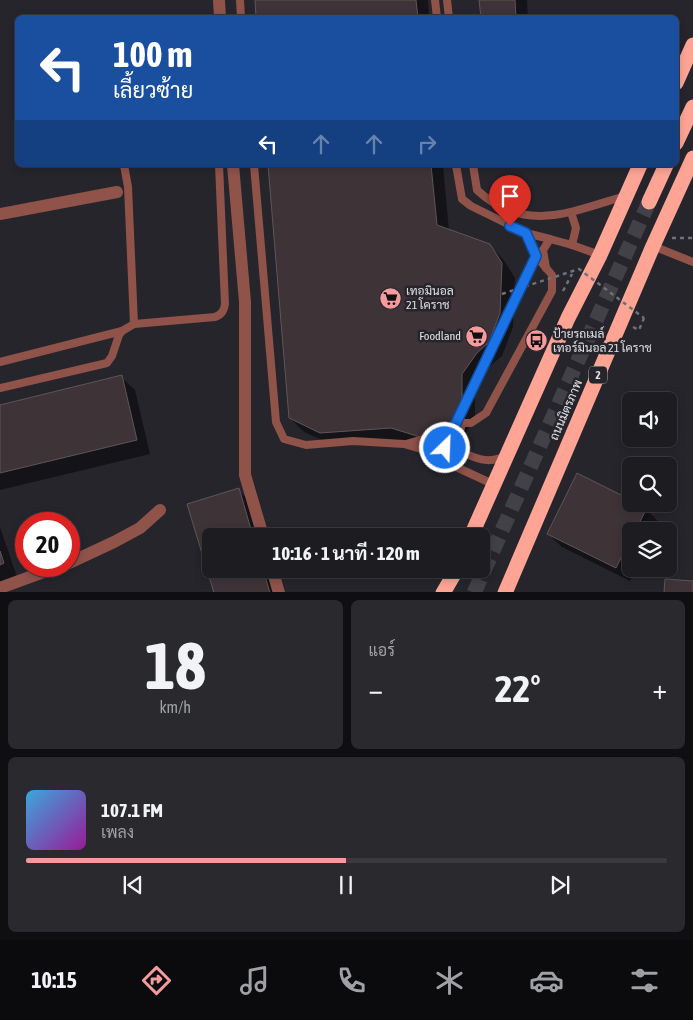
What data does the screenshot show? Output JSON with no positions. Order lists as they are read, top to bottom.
{
  "streets": {
    "highway": ["2", "ถนนมิตรภาพ"]
  },
  "places": {
    "supermarket": ["เทอมินอล 21 โคราช", "Foodland"],
    "bus stop": ["ป้ายรถเมล์ เทอร์มินอล 21 โคราช"]
  },
  "page": {
    "turn": ["100 m", "เลี้ยวซ้าย"],
    "limit": "20",
    "trip": "10:16 · 1 นาที · 120 m",
    "tile": [
      ["18", "km/h"],
      "แอร์"
    ],
    "heat": ["−", "22°", "+"],
    "song": ["107.1 FM", "เพลง"],
    "tabs": "10:15"
  }
}
